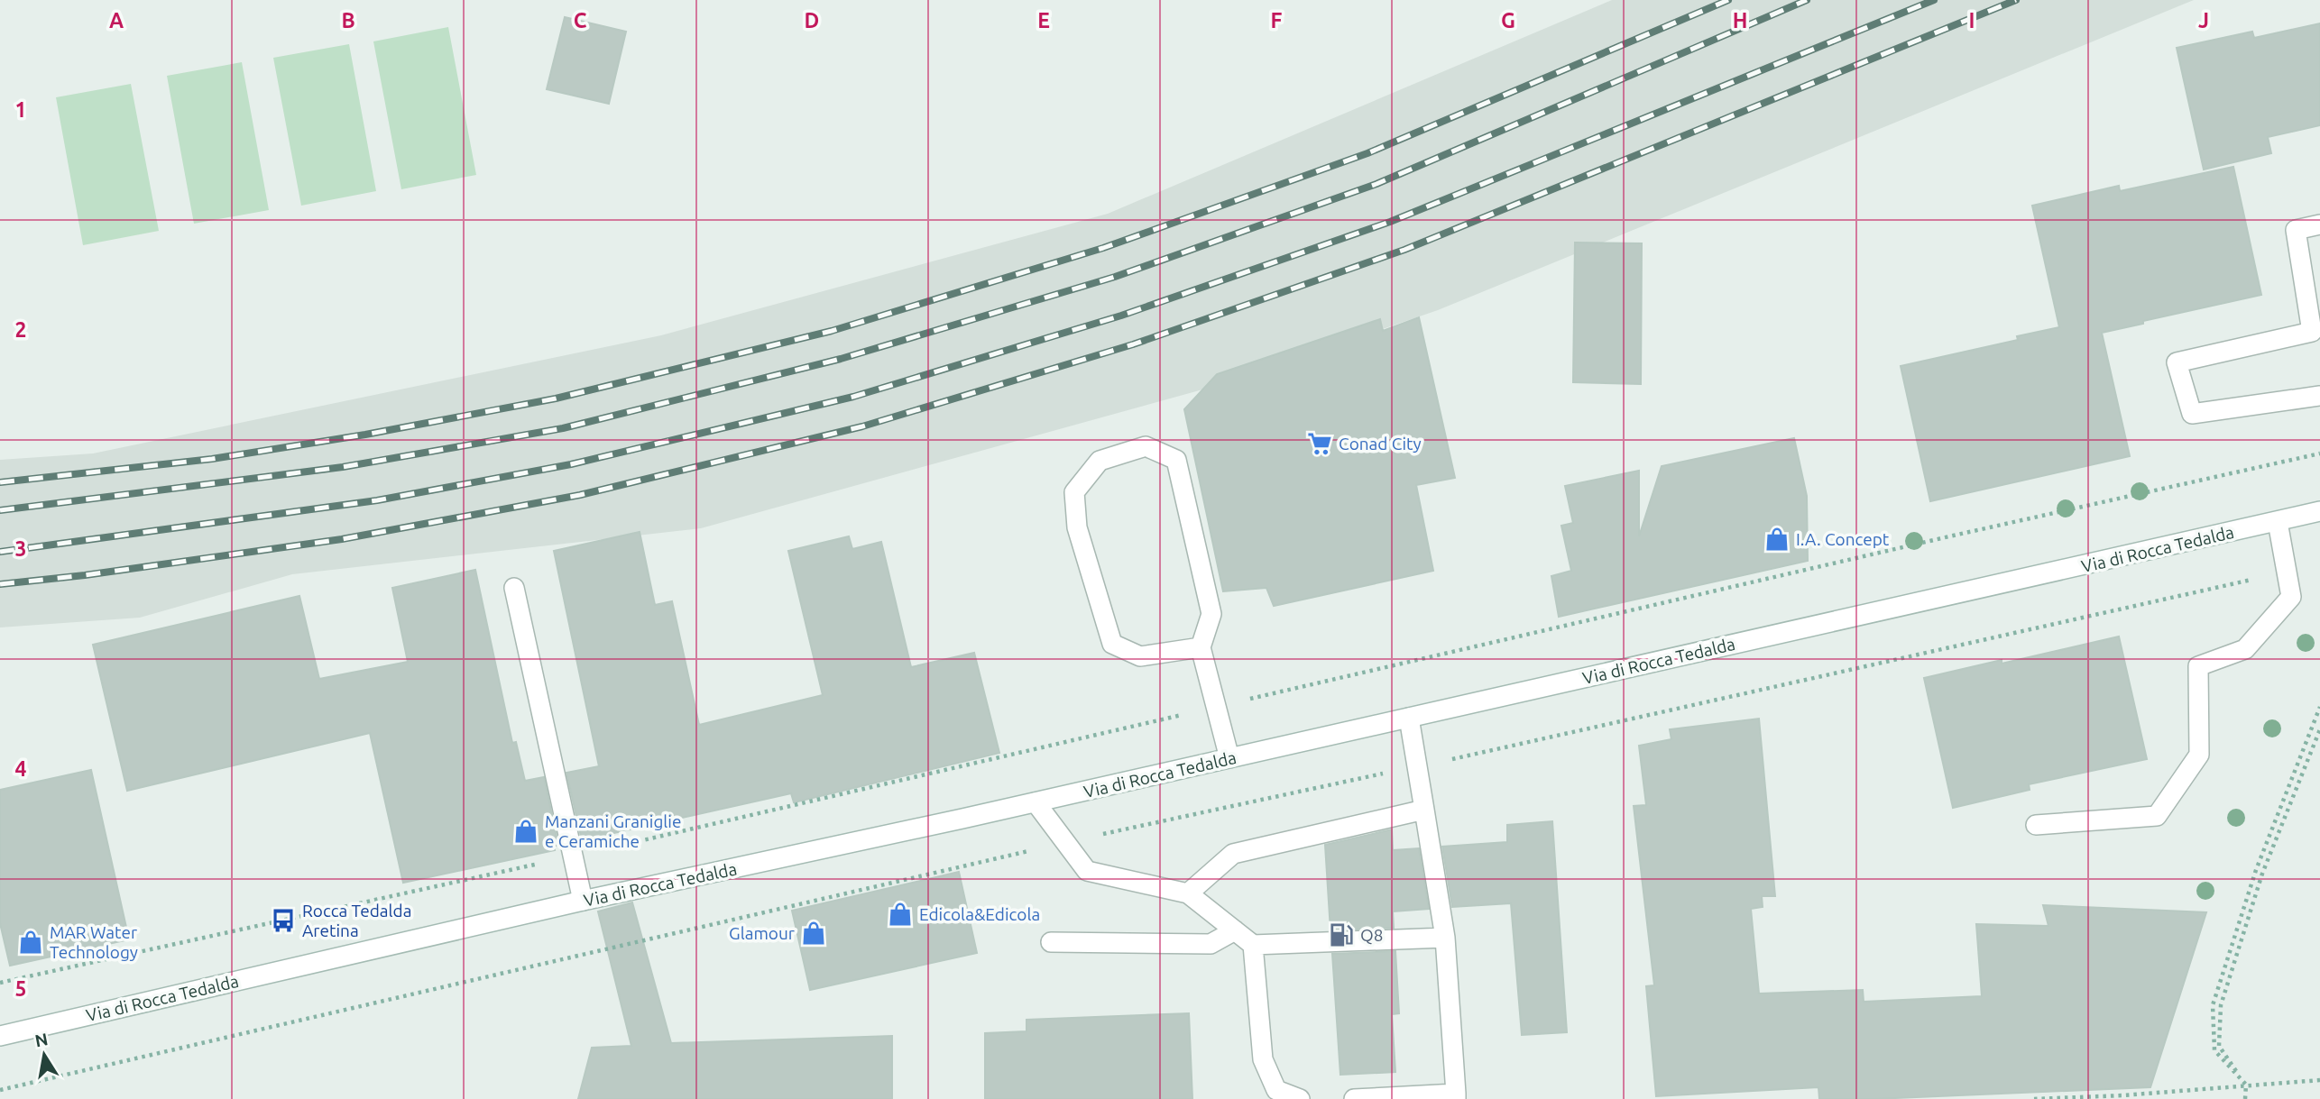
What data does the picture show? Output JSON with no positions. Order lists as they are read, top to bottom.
{
  "streets": {
    "street": ["Via di Rocca Tedalda"]
  },
  "places": {
    "supermarket": ["Conad City"],
    "shop": [
      "I.A. Concept",
      "Manzani Graniglie e Ceramiche",
      "Edicola&Edicola",
      "Glamour",
      "MAR Water Technology"
    ],
    "bus stop": ["Rocca Tedalda Aretina"],
    "fuel station": ["Q8"]
  },
  "north": "top",
  "grid": {
    "columns": [
      "A",
      "B",
      "C",
      "D",
      "E",
      "F",
      "G",
      "H",
      "I",
      "J"
    ],
    "rows": [
      "1",
      "2",
      "3",
      "4",
      "5"
    ]
  }
}
